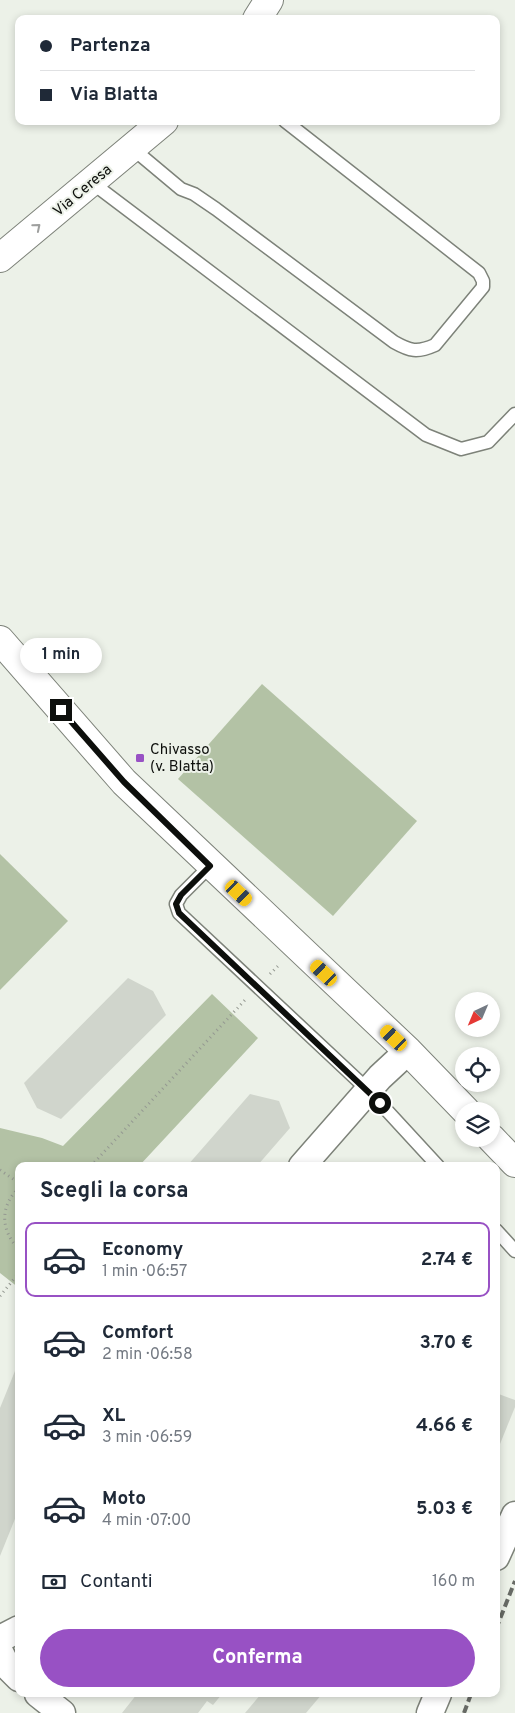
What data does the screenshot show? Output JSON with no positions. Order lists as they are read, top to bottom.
{
  "streets": {
    "street": ["Via Ceresa"]
  },
  "one_way": ["Via Ceresa"],
  "places": {
    "transit": ["Chivasso (v. Blatta)"]
  },
  "north": "bottom left",
  "page": {
    "banner": ["Partenza", "Via Blatta"],
    "bubble": "1 min",
    "heading": "Scegli la corsa",
    "list": [
      {
        "name": "Economy",
        "note": "1 min · 06:57",
        "value": "2.74 €"
      },
      {
        "name": "Comfort",
        "note": "2 min · 06:58",
        "value": "3.70 €"
      },
      {
        "name": "XL",
        "note": "3 min · 06:59",
        "value": "4.66 €"
      },
      {
        "name": "Moto",
        "note": "4 min · 07:00",
        "value": "5.03 €"
      }
    ],
    "pay": ["Contanti", "160 m"],
    "buttons": "Conferma"
  }
}
